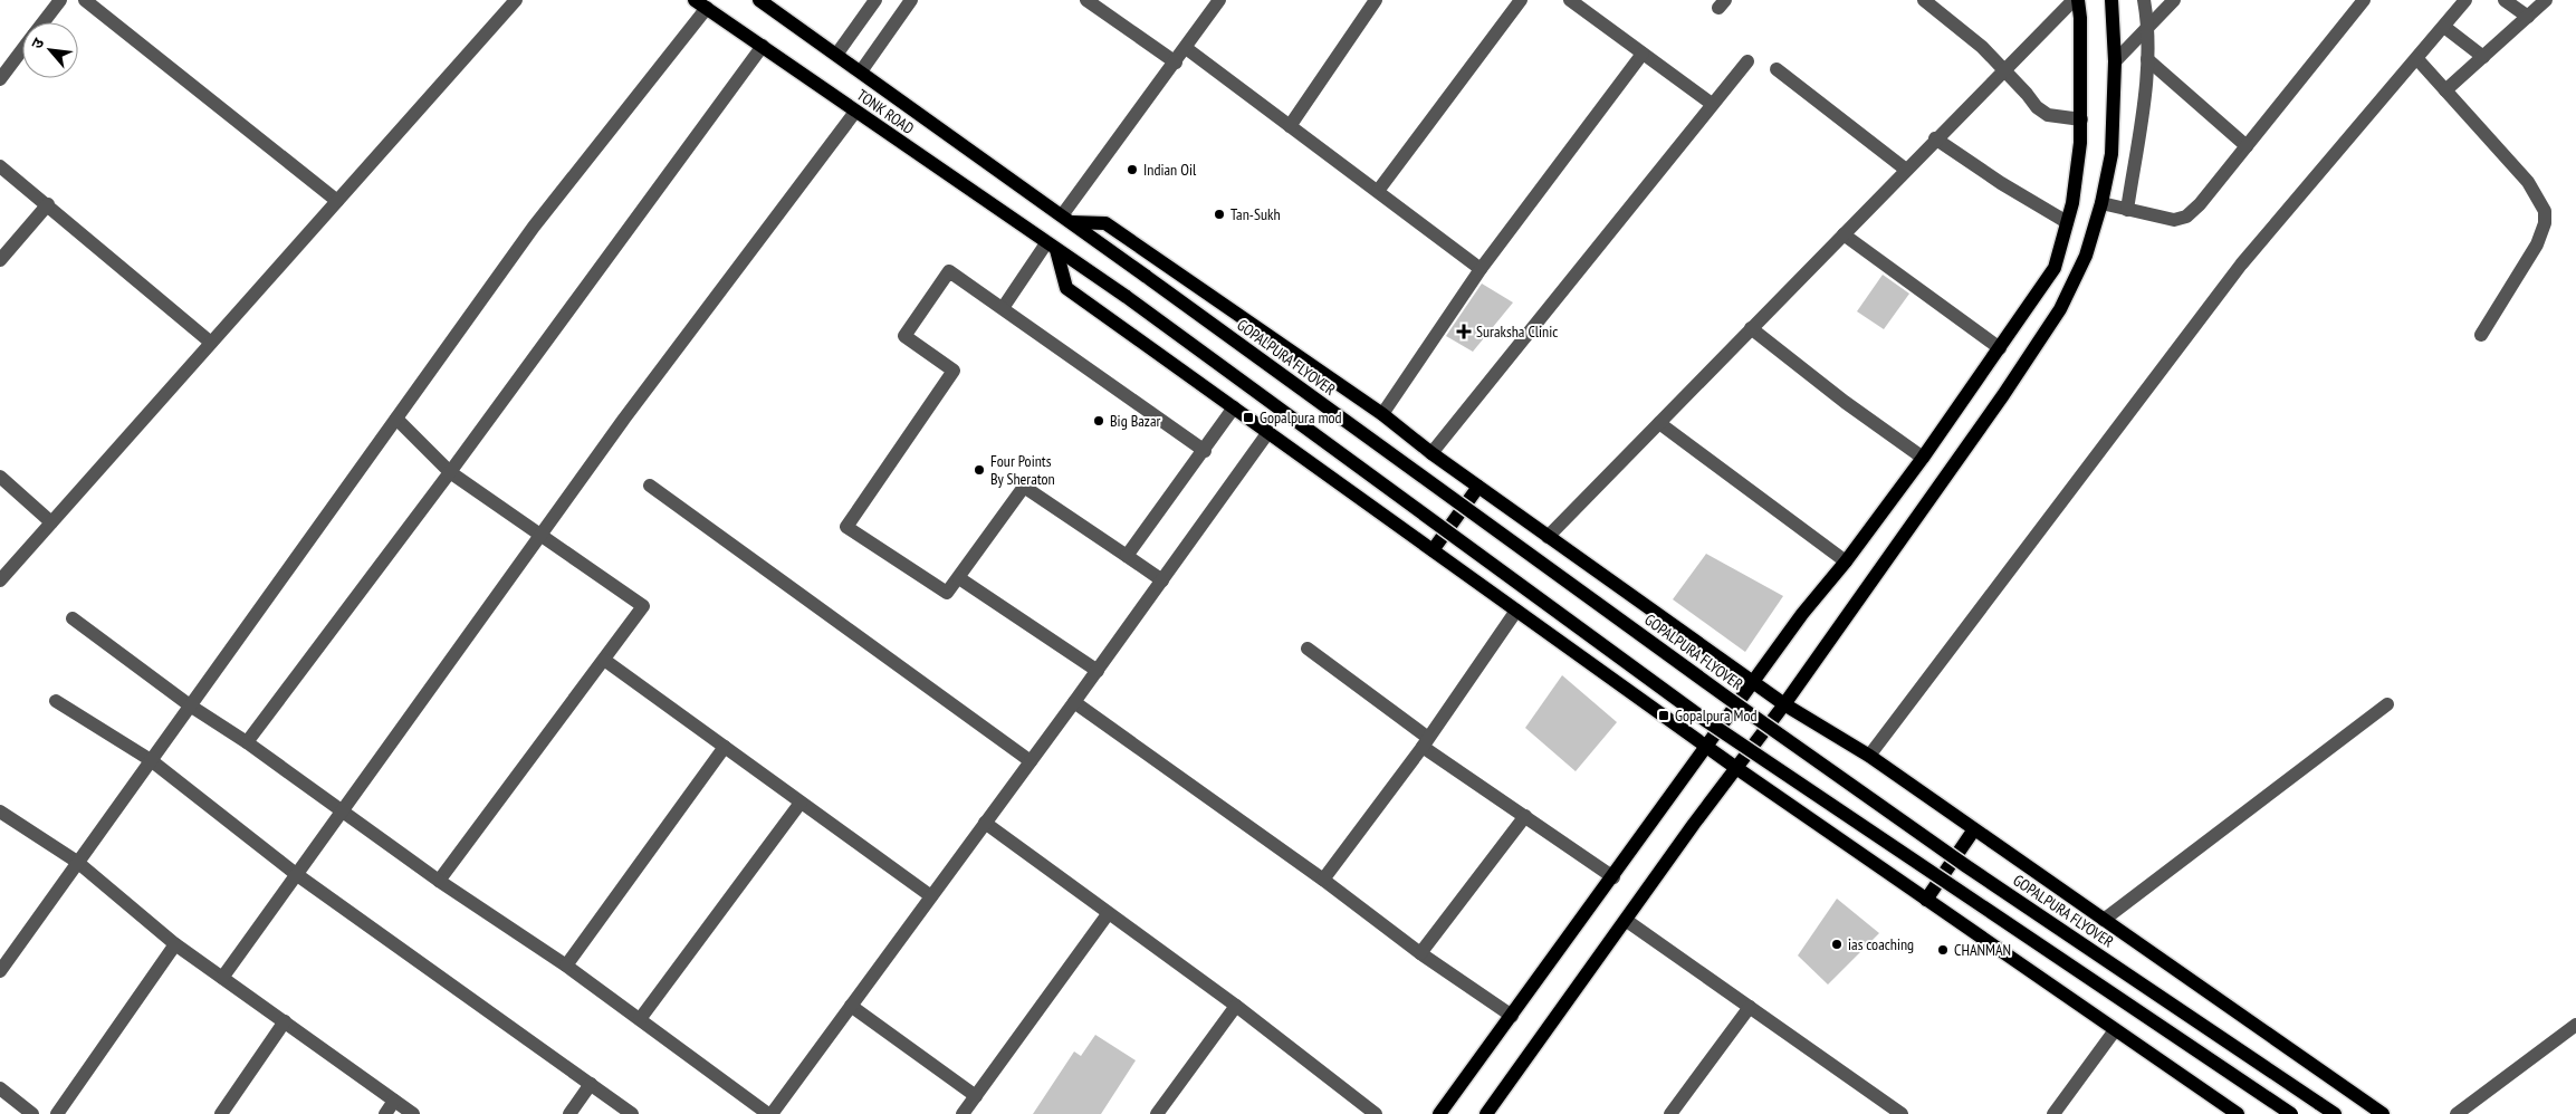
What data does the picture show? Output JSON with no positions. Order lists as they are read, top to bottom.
{
  "streets": {
    "main road": ["TONK ROAD", "GOPALPURA FLYOVER"]
  },
  "crossings": [
    ["TONK ROAD", "GOPALPURA FLYOVER"]
  ],
  "places": {
    "other": [
      "Indian Oil",
      "Tan-Sukh",
      "Big Bazar",
      "Four Points By Sheraton",
      "ias coaching",
      "CHANMAN"
    ],
    "health": ["Suraksha Clinic"],
    "transit": ["Gopalpura mod", "Gopalpura Mod"]
  },
  "north": "top left"
}
